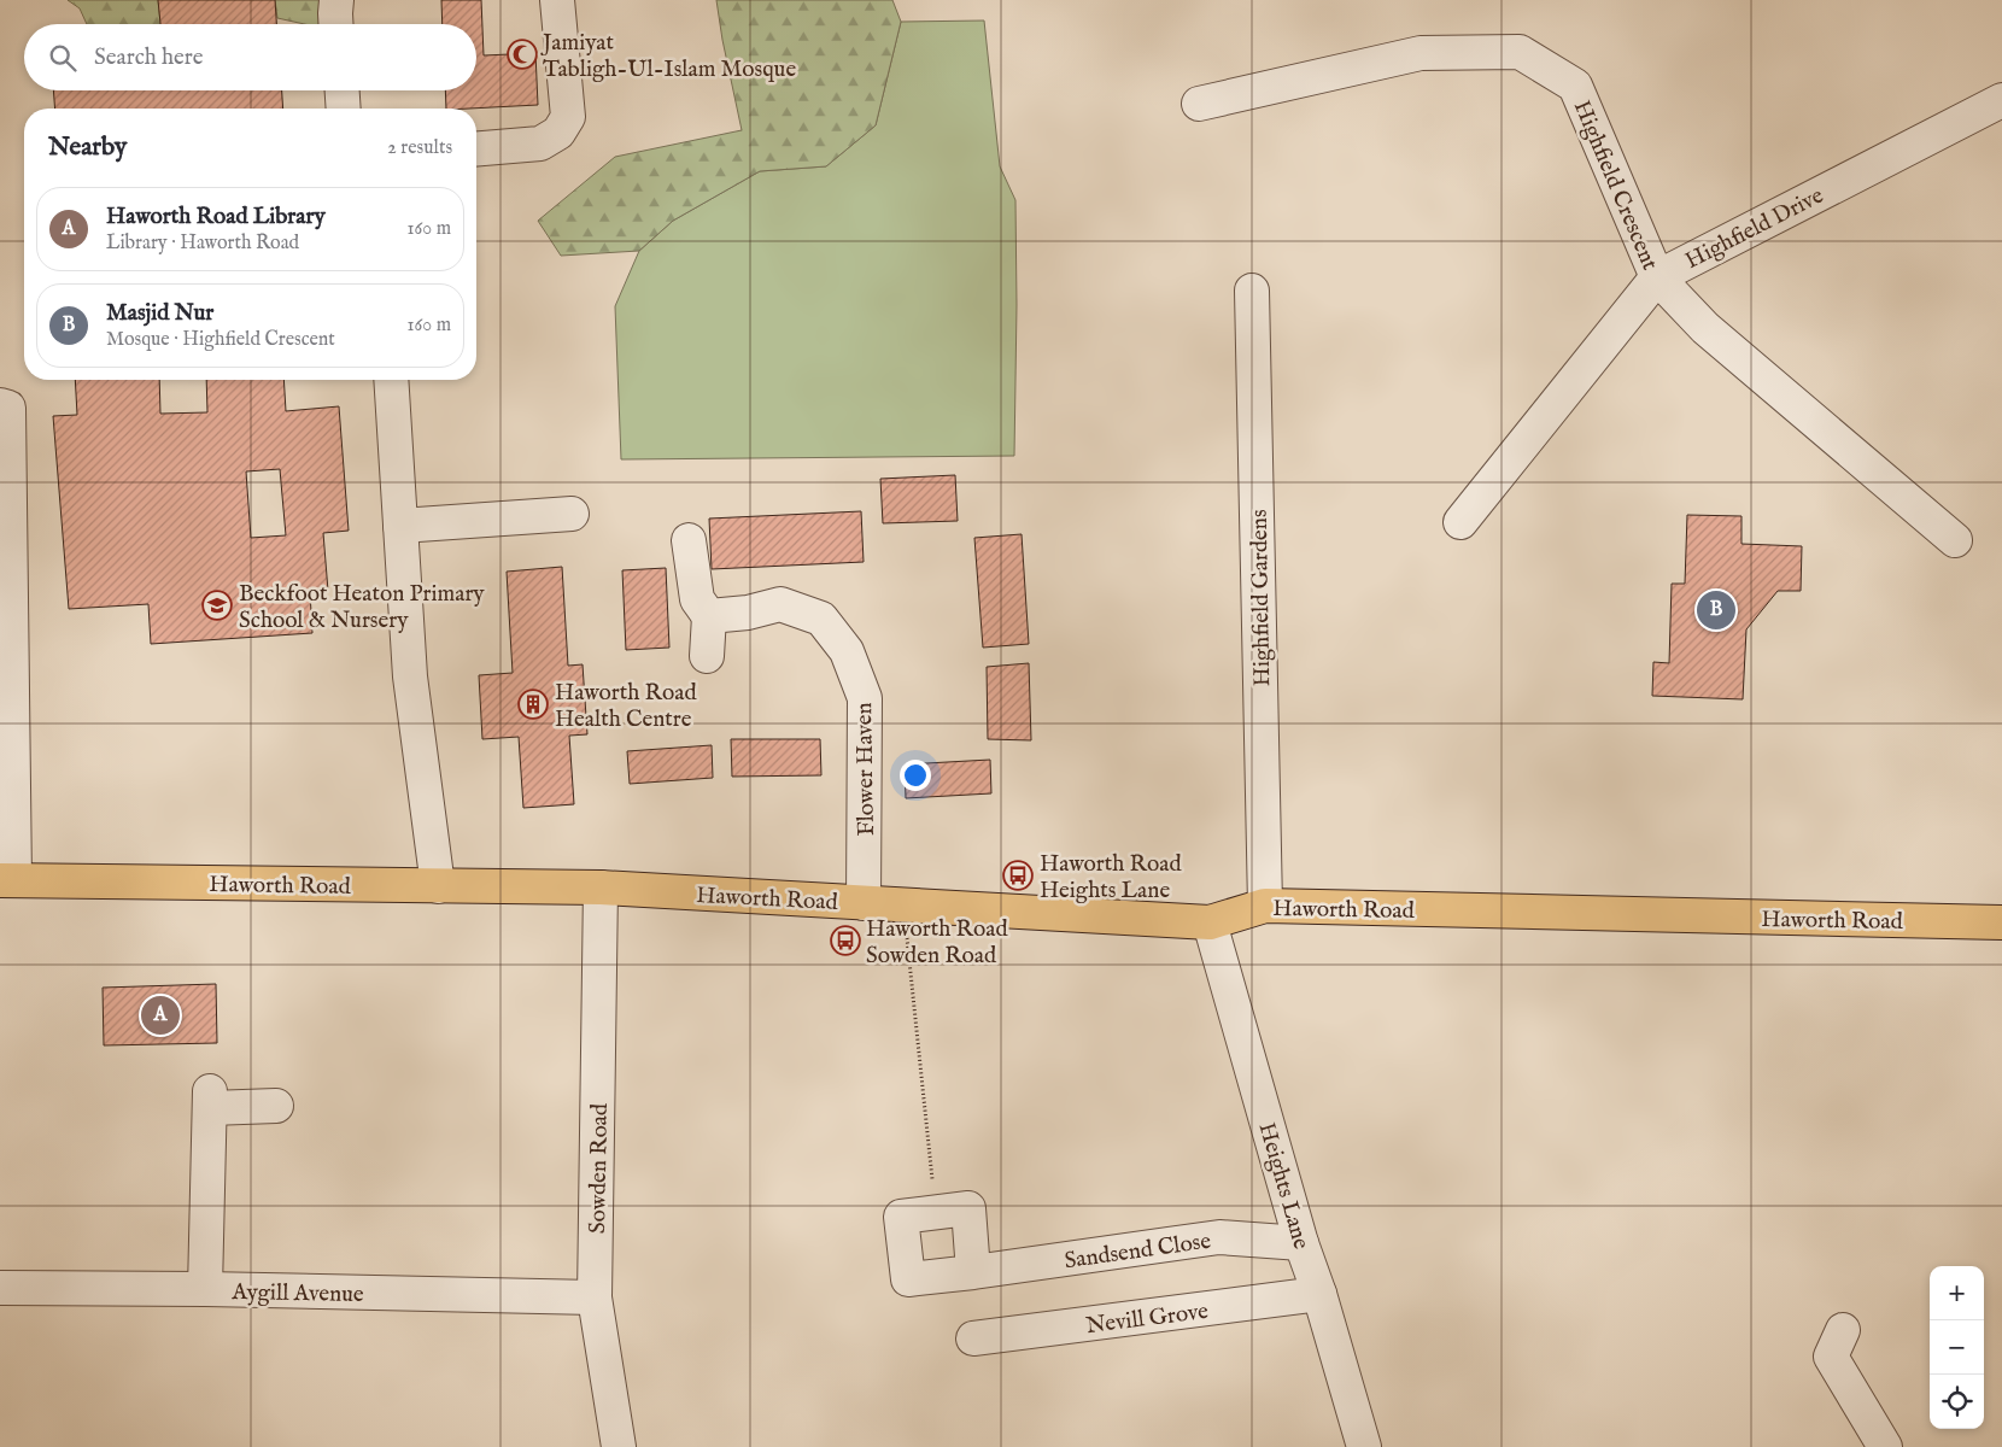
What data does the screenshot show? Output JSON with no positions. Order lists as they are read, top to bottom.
{
  "streets": {
    "main road": ["Haworth Road"],
    "street": [
      "Highfield Crescent",
      "Highfield Drive",
      "Highfield Gardens",
      "Flower Haven",
      "Sowden Road",
      "Heights Lane",
      "Sandsend Close",
      "Aygill Avenue",
      "Nevill Grove"
    ]
  },
  "crossings": [
    ["Highfield Crescent", "Highfield Drive"],
    ["Highfield Gardens", "Haworth Road"],
    ["Flower Haven", "Haworth Road"],
    ["Haworth Road", "Sowden Road"],
    ["Haworth Road", "Heights Lane"],
    ["Sowden Road", "Aygill Avenue"],
    ["Heights Lane", "Sandsend Close"],
    ["Heights Lane", "Nevill Grove"]
  ],
  "places": {
    "mosque": ["Jamiyat Tabligh-Ul-Islam Mosque"],
    "school or university": ["Beckfoot Heaton Primary School & Nursery"],
    "building": ["Haworth Road Health Centre"],
    "bus stop": ["Haworth Road Heights Lane", "Haworth Road Sowden Road"]
  },
  "page": {
    "search": "Search here",
    "heading": ["Nearby", "2 results"],
    "list": [
      {
        "mark": "A",
        "name": "Haworth Road Library",
        "note": "Library · Haworth Road",
        "value": "160 m"
      },
      {
        "mark": "B",
        "name": "Masjid Nur",
        "note": "Mosque · Highfield Crescent",
        "value": "160 m"
      }
    ],
    "pins": ["B", "A"],
    "map_buttons": ["+", "−"]
  }
}
